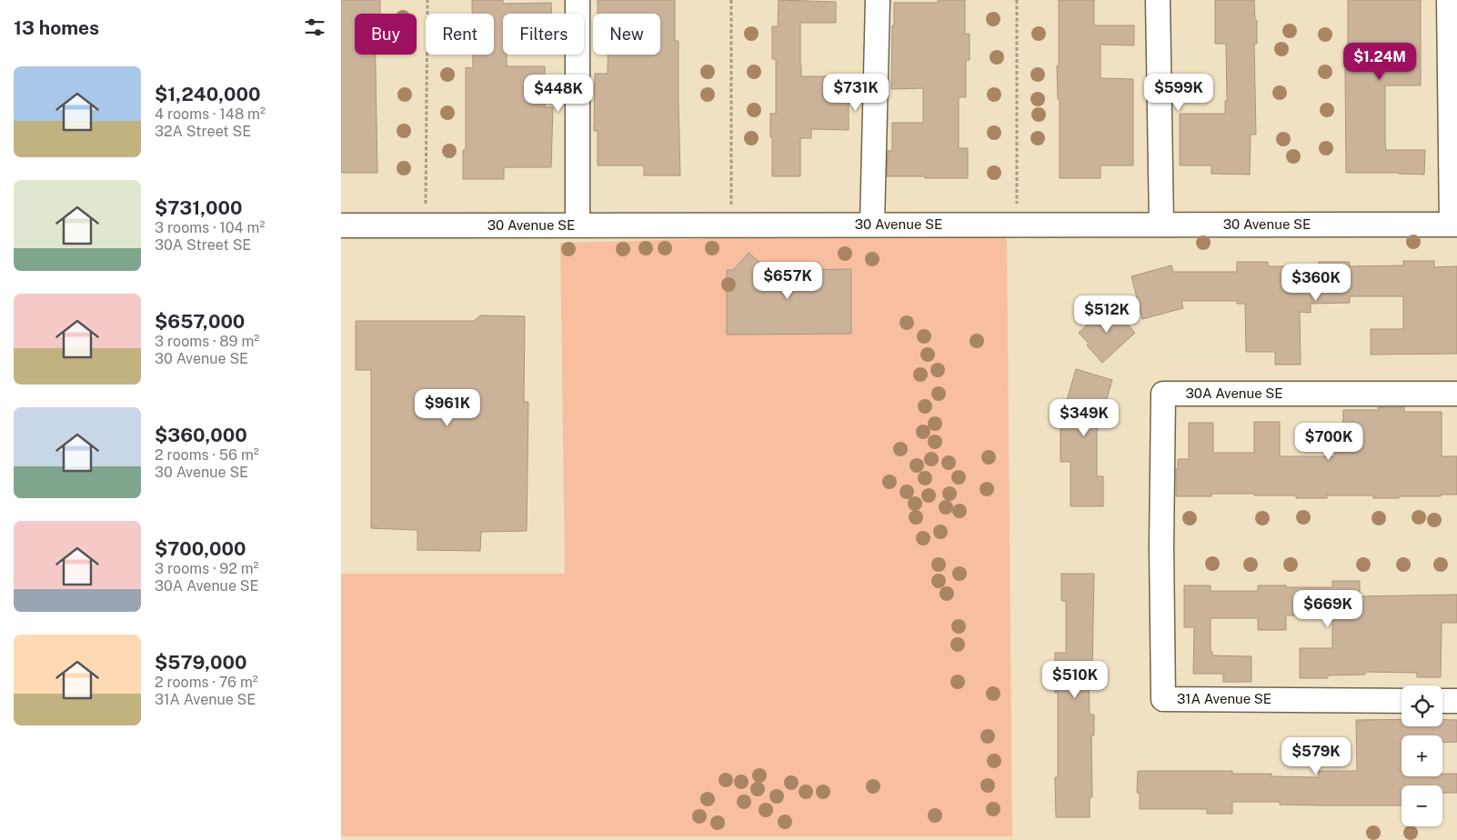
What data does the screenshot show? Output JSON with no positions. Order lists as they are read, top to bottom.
{
  "streets": {
    "street": ["30 Avenue SE", "30A Avenue SE", "31A Avenue SE"]
  },
  "crossings": [
    ["30A Avenue SE", "31A Avenue SE"]
  ],
  "page": {
    "heading": "13 homes",
    "chip": [
      "Buy",
      "Rent",
      "Filters",
      "New"
    ],
    "price": [
      "$1.24M",
      "$731K",
      "$599K",
      "$448K",
      "$657K",
      "$360K",
      "$512K",
      "$961K",
      "$349K",
      "$700K",
      "$669K",
      "$510K",
      "$579K"
    ],
    "list": [
      {
        "name": "$1,240,000",
        "note": "4 rooms · 148 m² · 32A Street SE"
      },
      {
        "name": "$731,000",
        "note": "3 rooms · 104 m² · 30A Street SE"
      },
      {
        "name": "$657,000",
        "note": "3 rooms · 89 m² · 30 Avenue SE"
      },
      {
        "name": "$360,000",
        "note": "2 rooms · 56 m² · 30 Avenue SE"
      },
      {
        "name": "$700,000",
        "note": "3 rooms · 92 m² · 30A Avenue SE"
      },
      {
        "name": "$579,000",
        "note": "2 rooms · 76 m² · 31A Avenue SE"
      }
    ],
    "map_buttons": ["+", "−"]
  }
}
